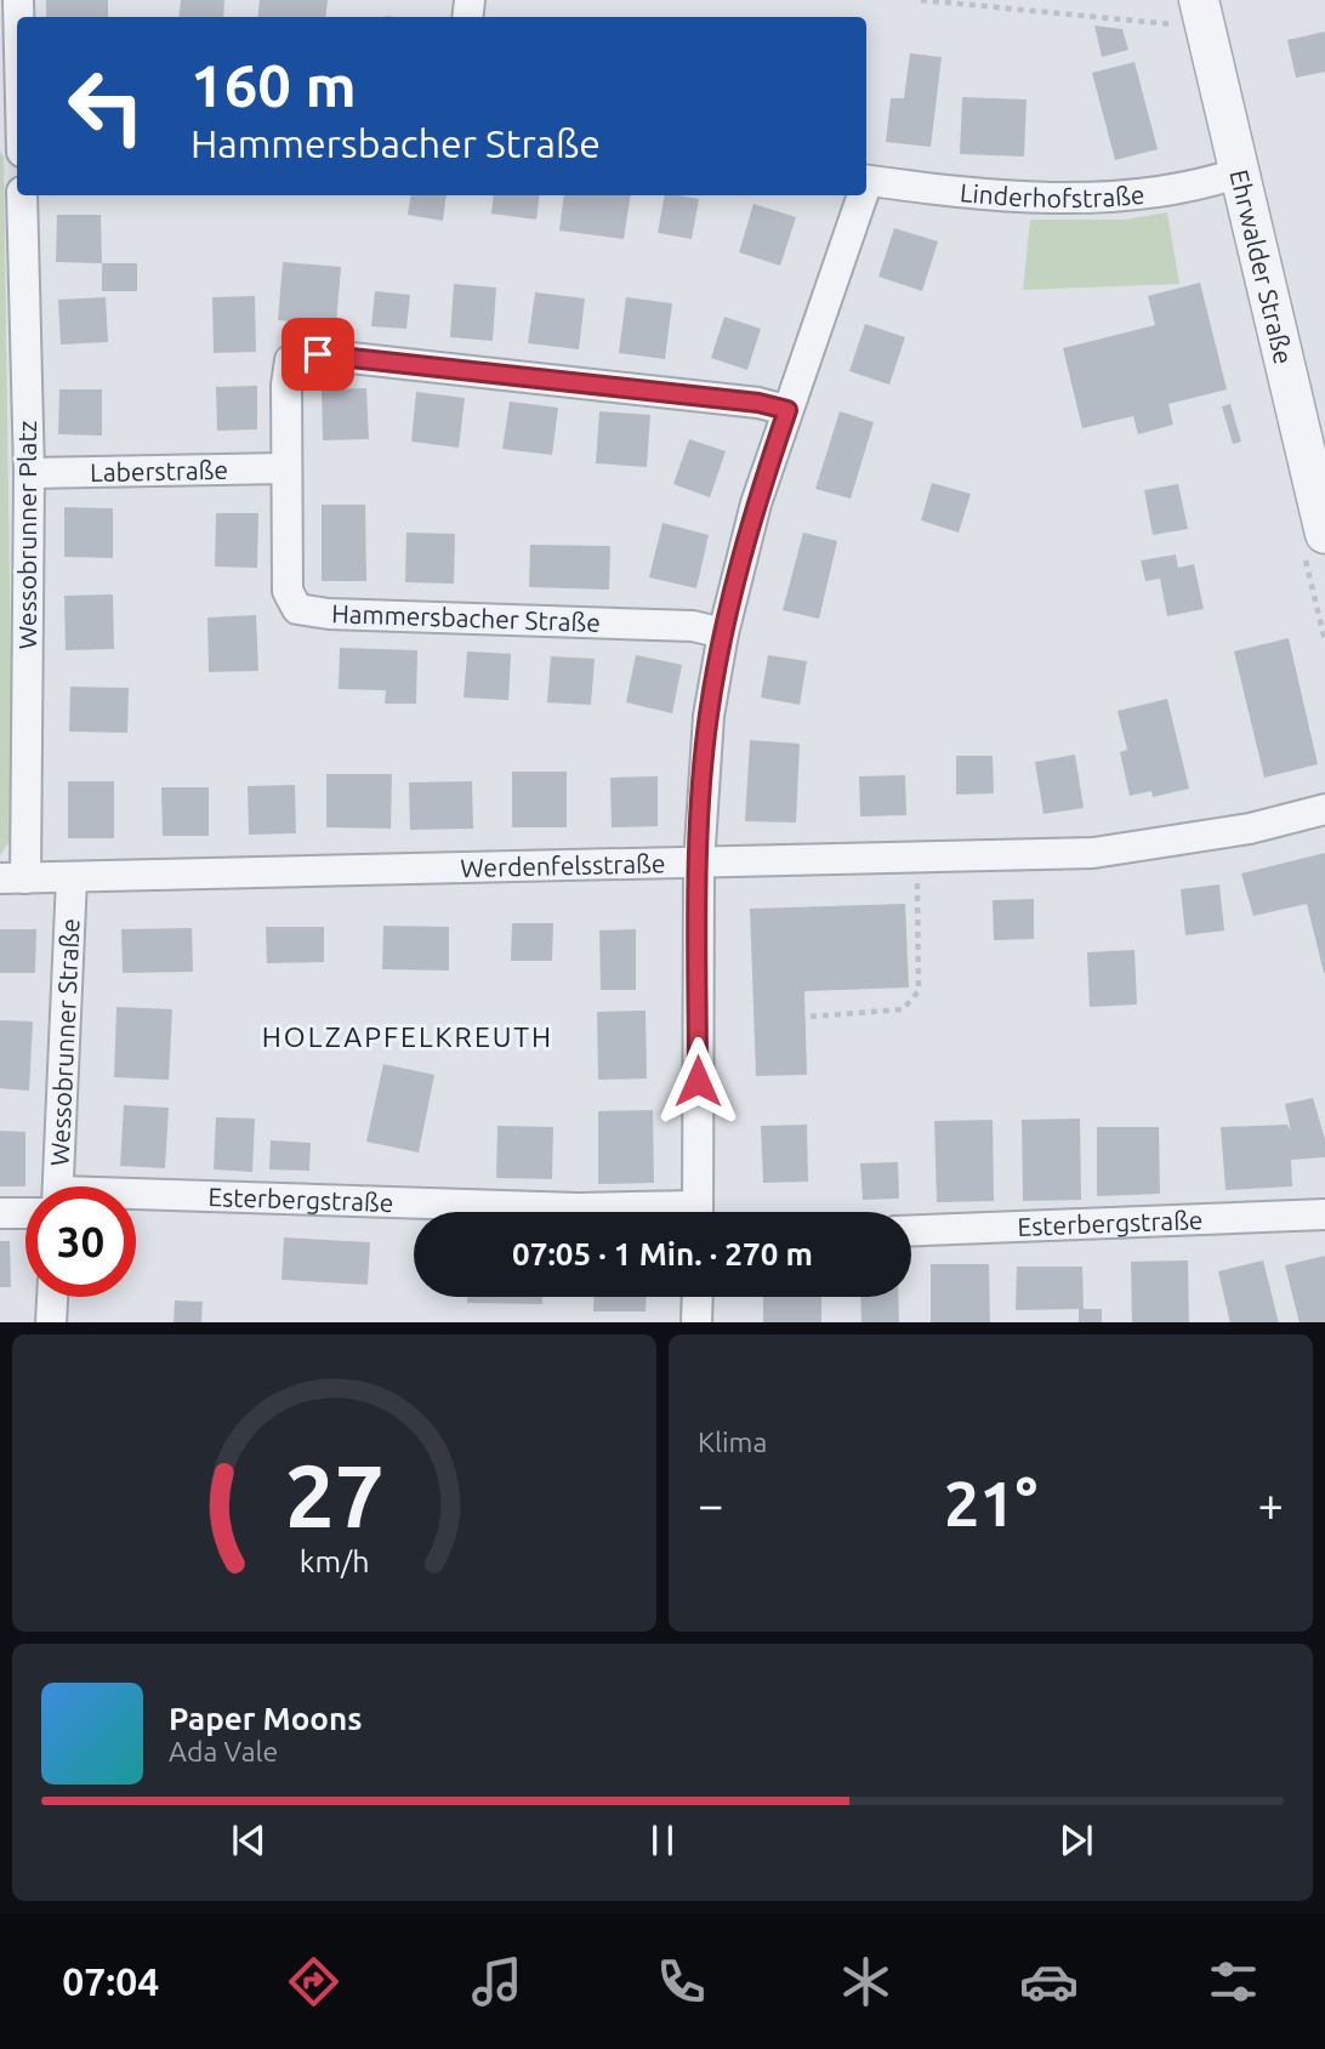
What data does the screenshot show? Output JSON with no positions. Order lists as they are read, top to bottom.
{
  "streets": {
    "street": [
      "Linderhofstraße",
      "Ehrwalder Straße",
      "Laberstraße",
      "Wessobrunner Platz",
      "Hammersbacher Straße",
      "Werdenfelsstraße",
      "Wessobrunner Straße",
      "Esterbergstraße"
    ]
  },
  "crossings": [
    ["Linderhofstraße", "Ehrwalder Straße"],
    ["Laberstraße", "Wessobrunner Platz"],
    ["Laberstraße", "Hammersbacher Straße"],
    ["Wessobrunner Platz", "Werdenfelsstraße"],
    ["Werdenfelsstraße", "Wessobrunner Straße"]
  ],
  "districts": ["HOLZAPFELKREUTH"],
  "page": {
    "turn": ["160 m", "Hammersbacher Straße"],
    "limit": "30",
    "trip": "07:05 · 1 Min. · 270 m",
    "tile": "Klima",
    "heat": ["−", "21°", "+"],
    "song": ["Paper Moons", "Ada Vale"],
    "tabs": "07:04",
    "gauge": ["27", "km/h"]
  }
}
